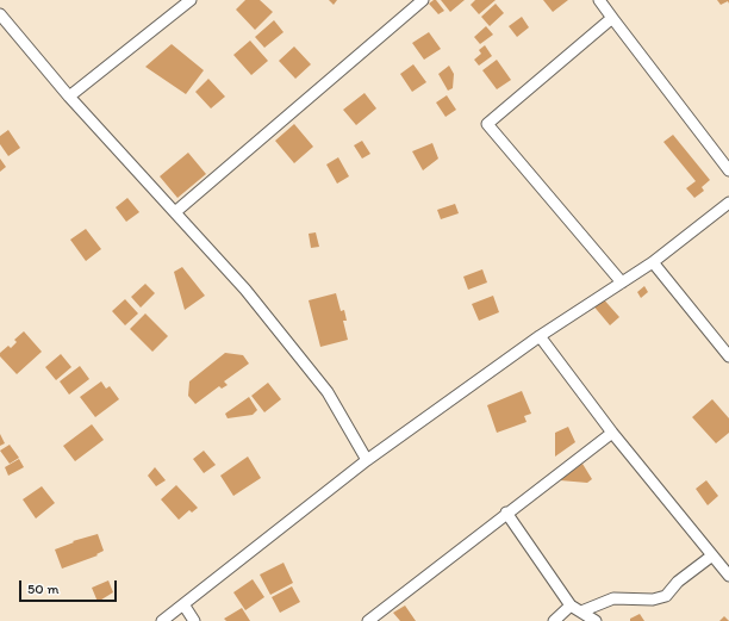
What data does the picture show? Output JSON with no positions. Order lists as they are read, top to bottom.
{
  "scale_bar": "50 m"
}
